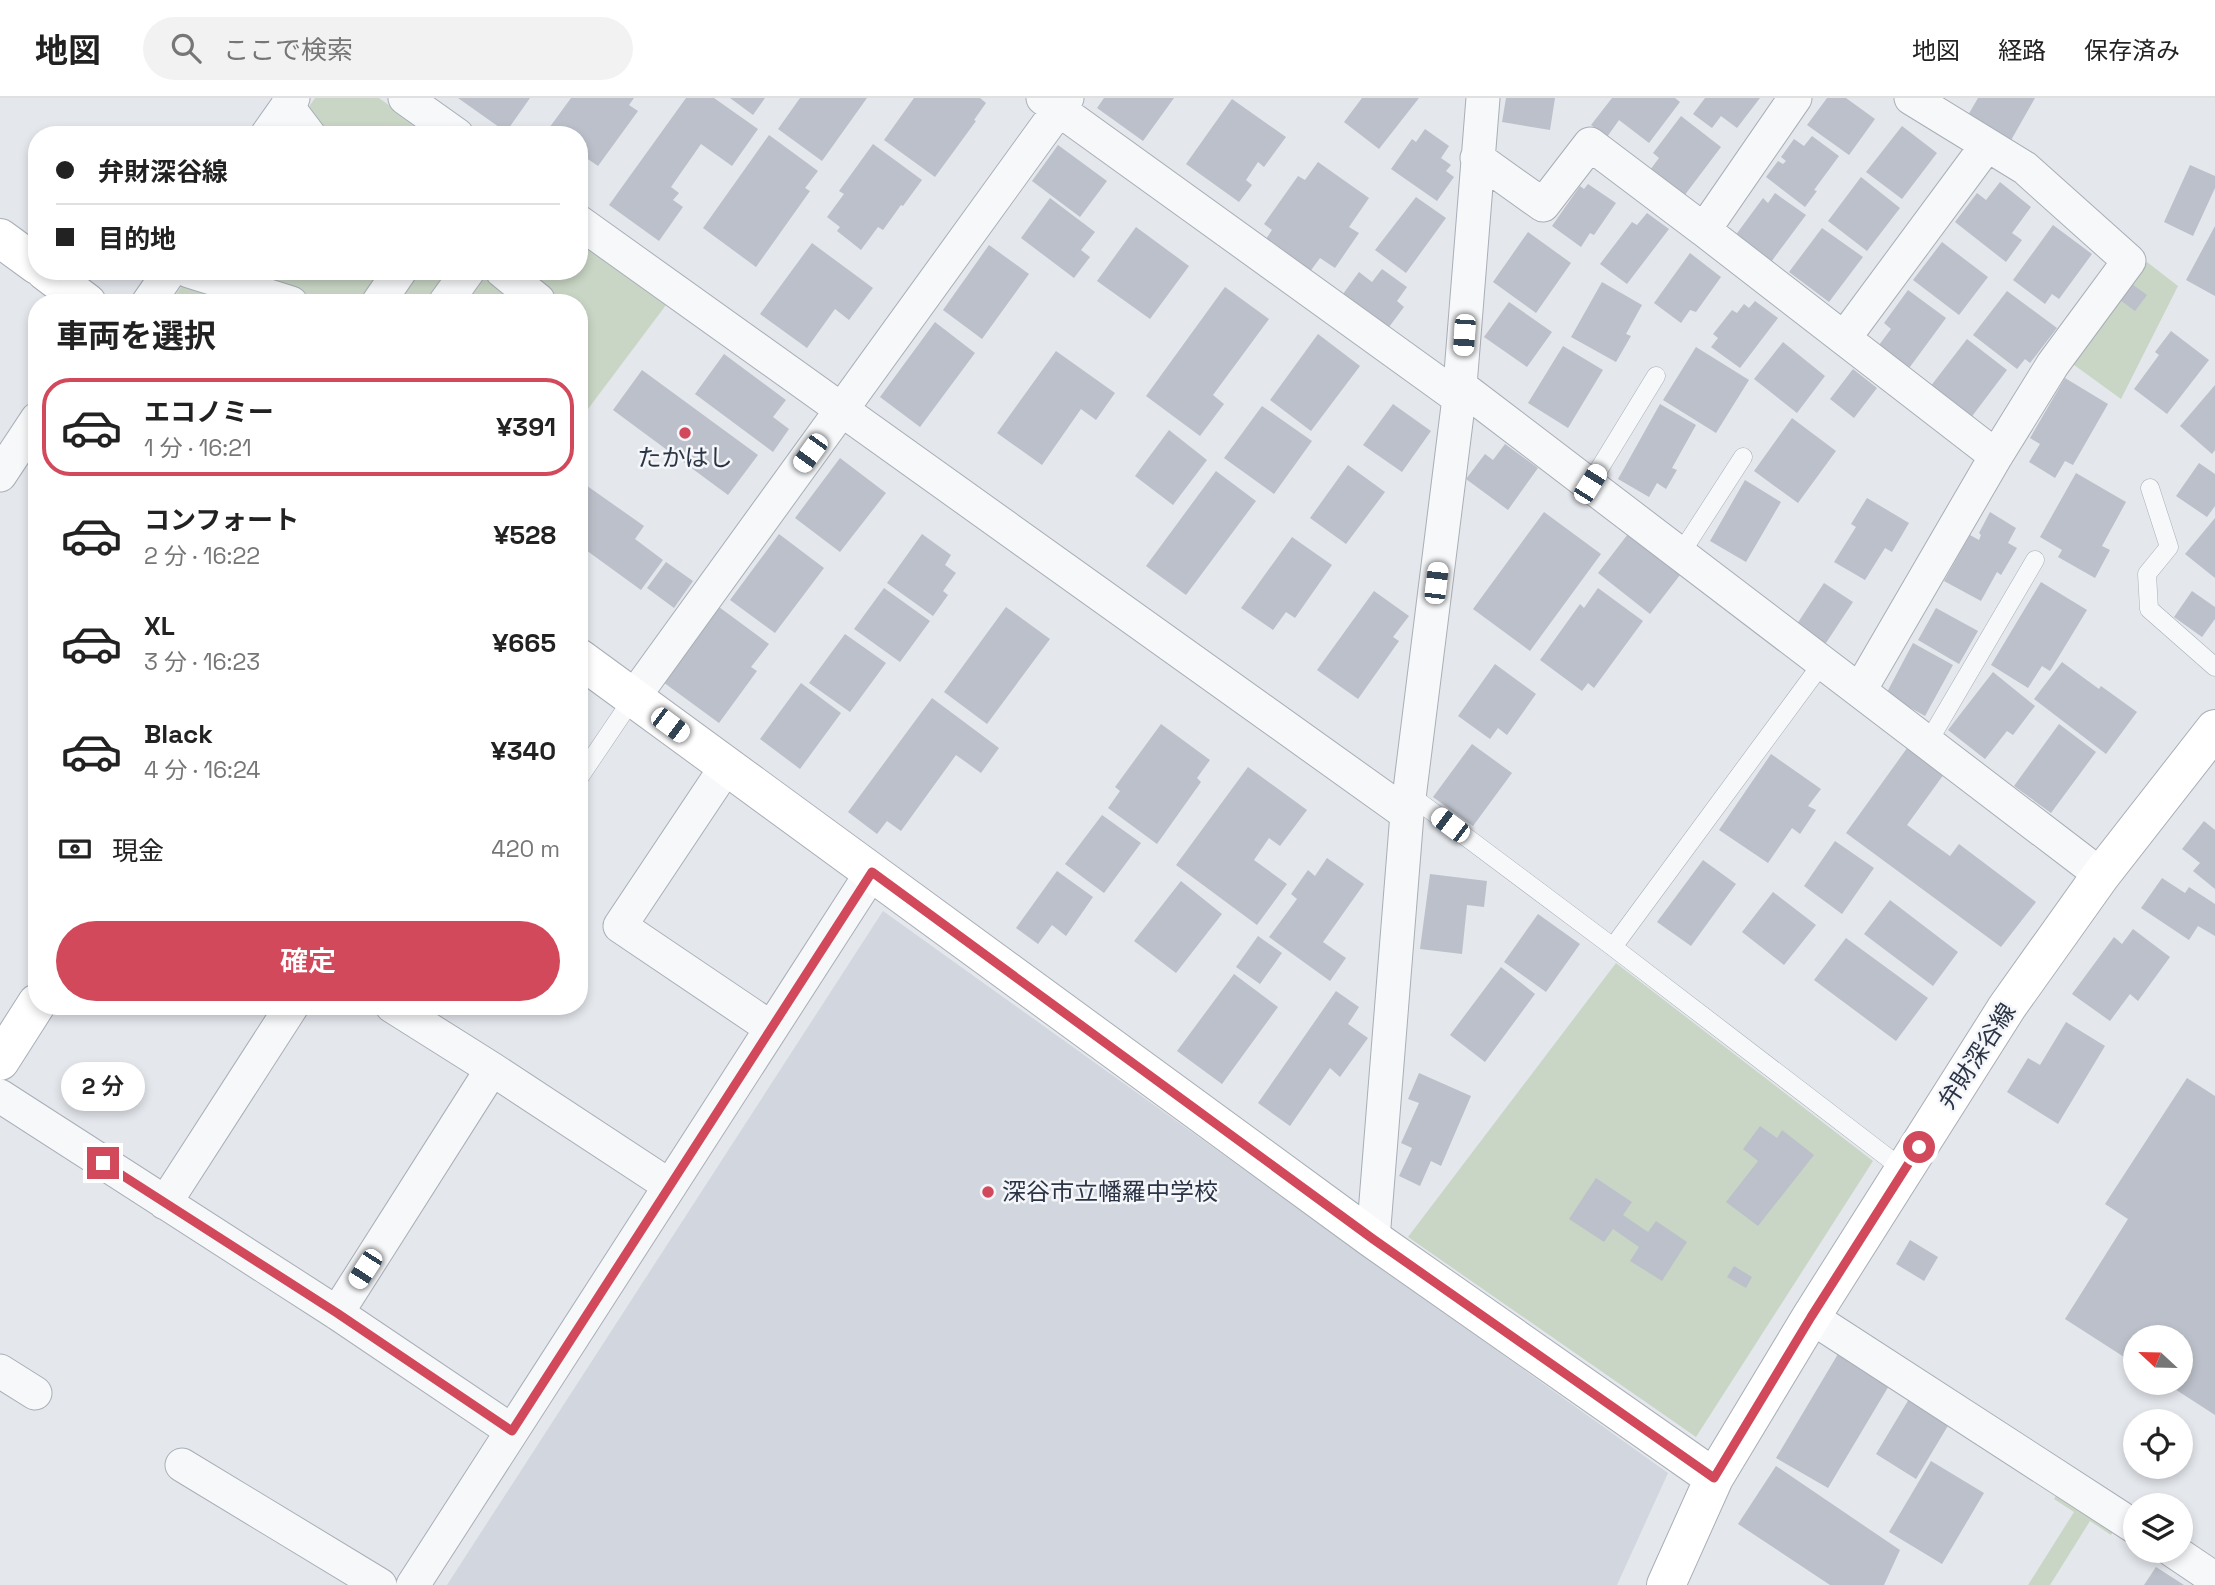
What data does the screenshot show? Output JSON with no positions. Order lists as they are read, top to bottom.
{
  "streets": {
    "street": ["弁財深谷線"]
  },
  "places": ["たかはし", "深谷市立幡羅中学校"],
  "north": "left",
  "page": {
    "header": "地図",
    "search": "ここで検索",
    "nav": ["地図", "経路", "保存済み"],
    "banner": ["弁財深谷線", "目的地"],
    "heading": "車両を選択",
    "list": [
      {
        "name": "エコノミー",
        "note": "1 分 · 16:21",
        "value": "¥391"
      },
      {
        "name": "コンフォート",
        "note": "2 分 · 16:22",
        "value": "¥528"
      },
      {
        "name": "XL",
        "note": "3 分 · 16:23",
        "value": "¥665"
      },
      {
        "name": "Black",
        "note": "4 分 · 16:24",
        "value": "¥340"
      }
    ],
    "pay": ["現金", "420 m"],
    "buttons": "確定",
    "bubble": "2 分"
  }
}
